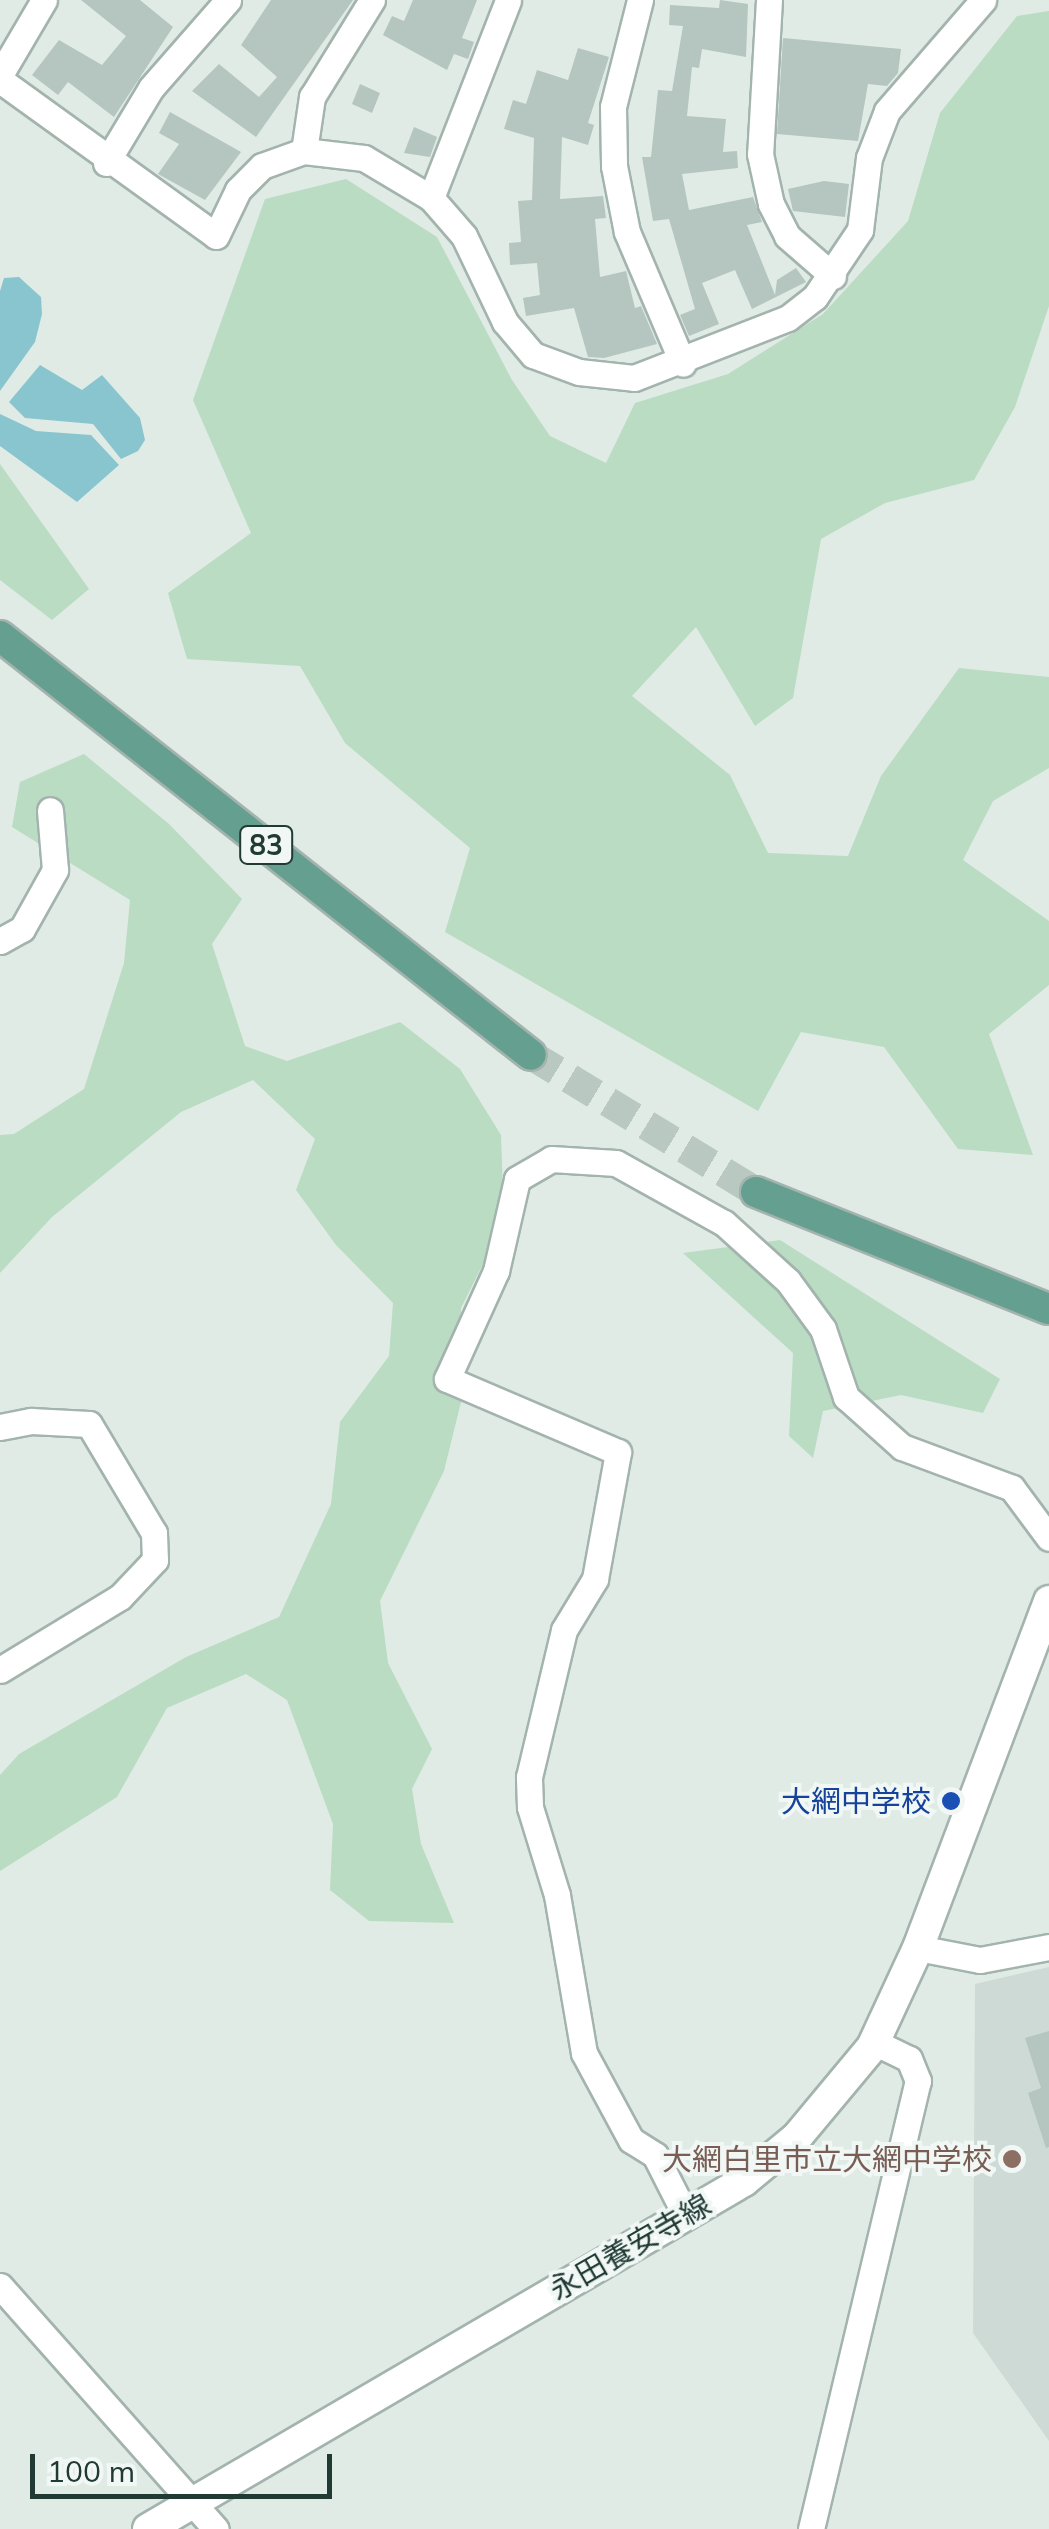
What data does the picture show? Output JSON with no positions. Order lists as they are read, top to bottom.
{
  "streets": {
    "main road": ["83"],
    "street": ["永田養安寺線"]
  },
  "places": ["大網中学校", "大網白里市立大網中学校"],
  "scale_bar": "100 m"
}
